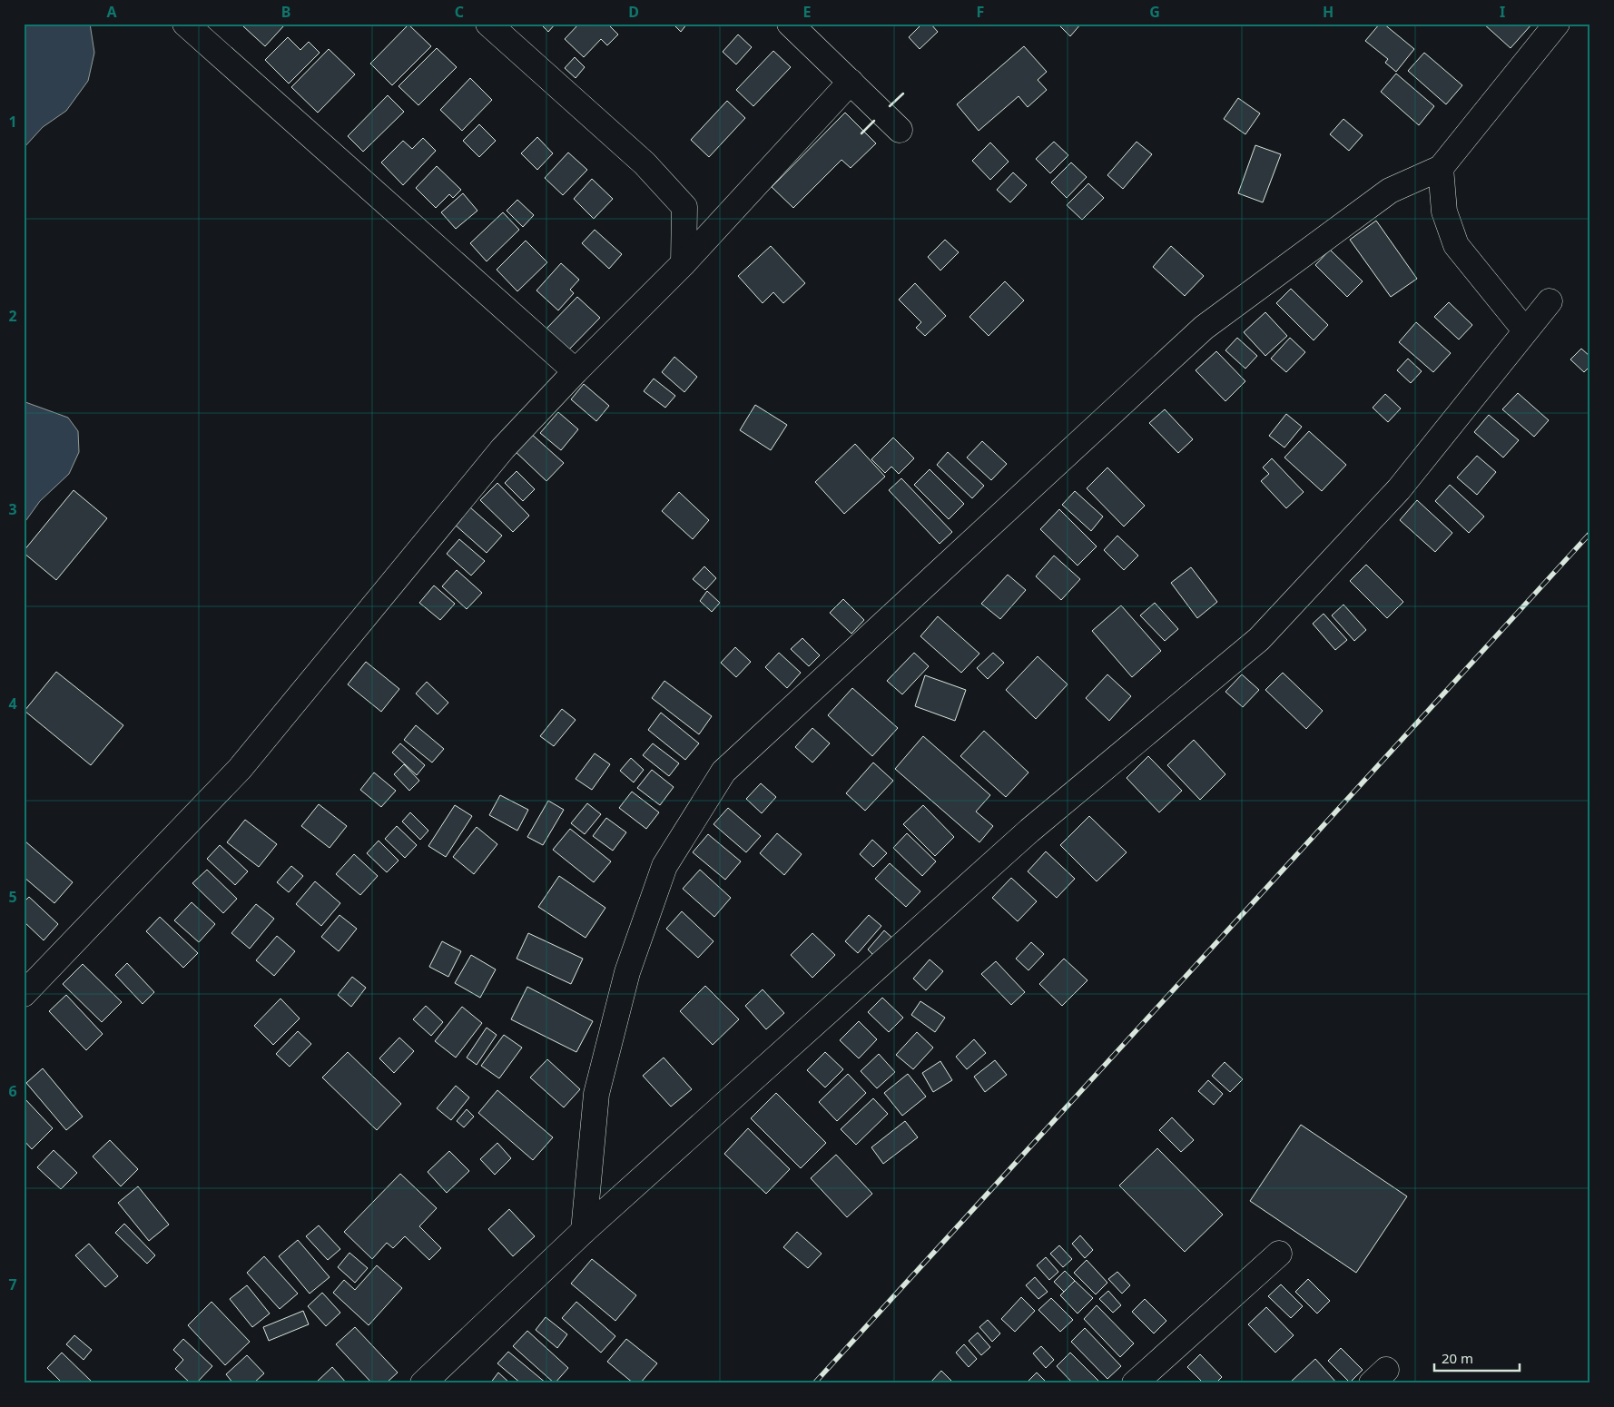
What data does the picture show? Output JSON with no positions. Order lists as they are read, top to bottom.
{
  "scale_bar": "20 m",
  "grid": {
    "columns": [
      "A",
      "B",
      "C",
      "D",
      "E",
      "F",
      "G",
      "H",
      "I"
    ],
    "rows": [
      "1",
      "2",
      "3",
      "4",
      "5",
      "6",
      "7"
    ]
  }
}
